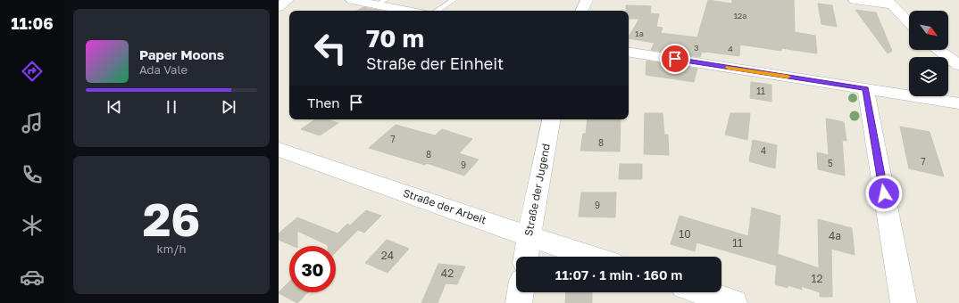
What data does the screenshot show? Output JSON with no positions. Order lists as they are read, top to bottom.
{
  "streets": {
    "street": ["Straße der Jugend", "Straße der Arbeit"]
  },
  "crossings": [
    ["Straße der Jugend", "Straße der Arbeit"]
  ],
  "house_numbers": [
    "12a",
    "1a",
    "3",
    "4",
    "11",
    "7",
    "8",
    "4",
    "8",
    "7",
    "5",
    "9",
    "9",
    "10",
    "4a",
    "11",
    "24",
    "42",
    "12"
  ],
  "north": "bottom right",
  "page": {
    "tabs": "11:06",
    "turn": ["70 m", "Straße der Einheit"],
    "song": ["Paper Moons", "Ada Vale"],
    "then": "Then",
    "tile": ["26", "km/h"],
    "limit": "30",
    "trip": "11:07 · 1 min · 160 m"
  }
}
